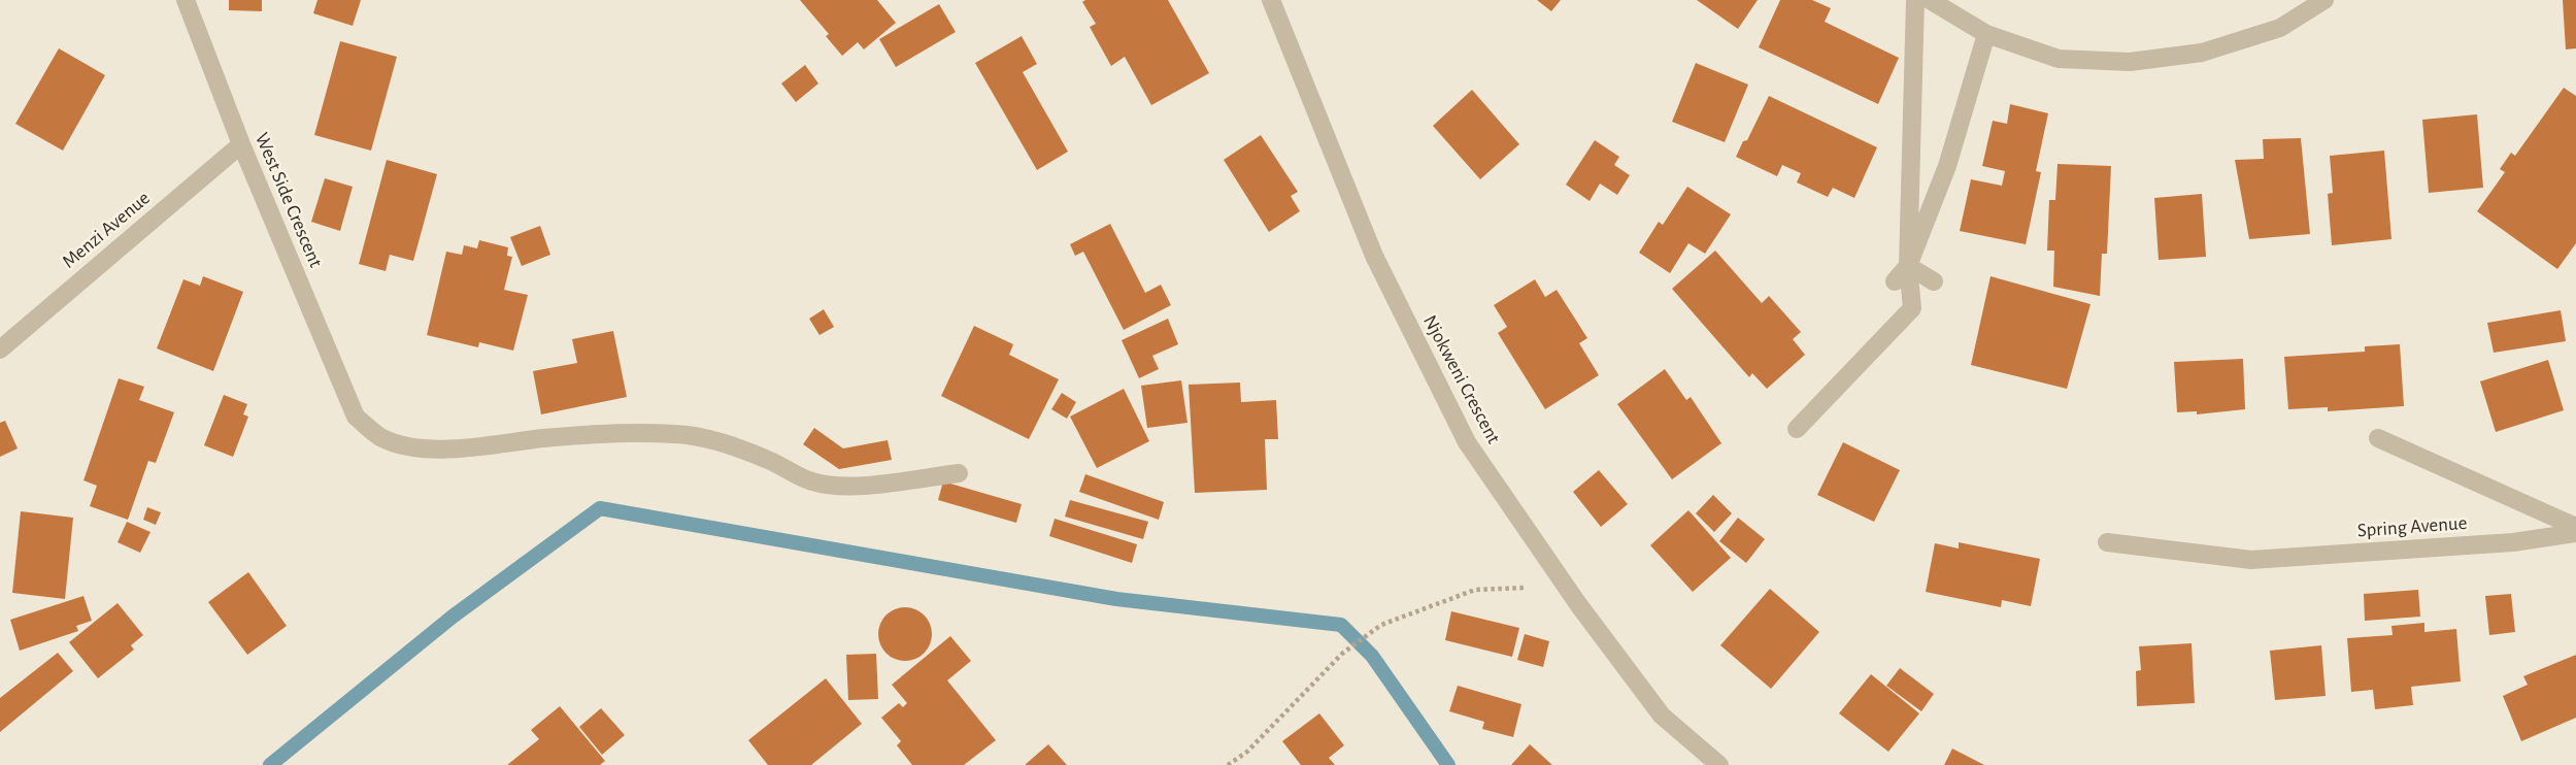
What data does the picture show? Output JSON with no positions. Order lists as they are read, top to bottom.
{
  "streets": {
    "street": [
      "West Side Crescent",
      "Menzi Avenue",
      "Njokweni Crescent",
      "Spring Avenue"
    ]
  },
  "crossings": [
    ["West Side Crescent", "Menzi Avenue"]
  ]
}
